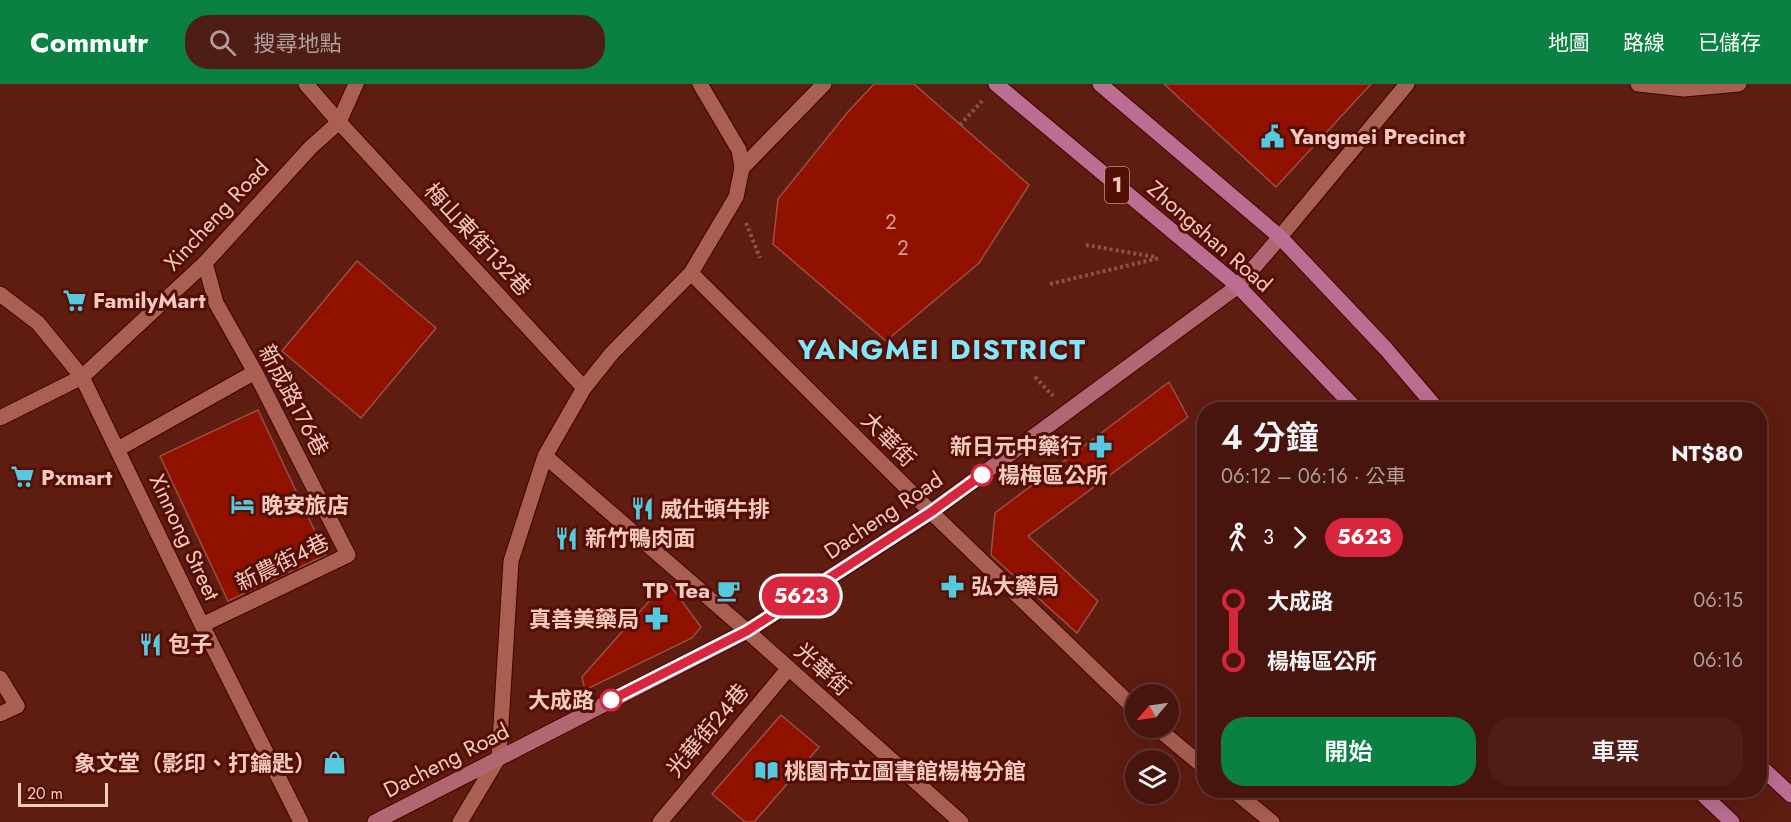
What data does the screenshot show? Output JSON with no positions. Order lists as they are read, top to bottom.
{
  "streets": {
    "main road": ["1", "Zhongshan Road", "Dacheng Road"],
    "street": [
      "Xincheng Road",
      "梅山東街132巷",
      "新成路176巷",
      "大華街",
      "Xinnong Street",
      "新農街4巷",
      "光華街",
      "光華街24巷"
    ]
  },
  "crossings": [
    ["Xincheng Road", "梅山東街132巷"],
    ["Xincheng Road", "新成路176巷"],
    ["Xincheng Road", "Xinnong Street"],
    ["Zhongshan Road", "Dacheng Road"],
    ["新成路176巷", "新農街4巷"],
    ["大華街", "Dacheng Road"],
    ["Dacheng Road", "光華街"],
    ["Xinnong Street", "新農街4巷"],
    ["光華街", "光華街24巷"]
  ],
  "districts": ["YANGMEI DISTRICT"],
  "places": {
    "public building": ["Yangmei Precinct"],
    "supermarket": ["FamilyMart", "Pxmart"],
    "pharmacy": ["新日元中藥行", "弘大藥局", "真善美藥局"],
    "other": ["楊梅區公所", "大成路"],
    "hotel": ["晚安旅店"],
    "restaurant": ["威仕頓牛排", "新竹鴨肉面", "包子"],
    "cafe": ["TP Tea"],
    "shop": ["象文堂（影印、打鑰匙）"],
    "library": ["桃園市立圖書館楊梅分館"]
  },
  "lines": ["bus line 5623"],
  "house_numbers": ["2", "2"],
  "scale_bar": "20 m",
  "north": "bottom left",
  "page": {
    "header": "Commutr",
    "search": "搜尋地點",
    "nav": ["地圖", "路線", "已儲存"],
    "on_map": "5623",
    "heading": ["4 分鐘", "06:12 – 06:16 · 公車", "NT$80"],
    "legs": ["3", "5623"],
    "list": [
      {
        "name": "大成路",
        "value": "06:15"
      },
      {
        "name": "楊梅區公所",
        "value": "06:16"
      }
    ],
    "buttons": ["開始", "車票"],
    "scale": "20 m"
  }
}
